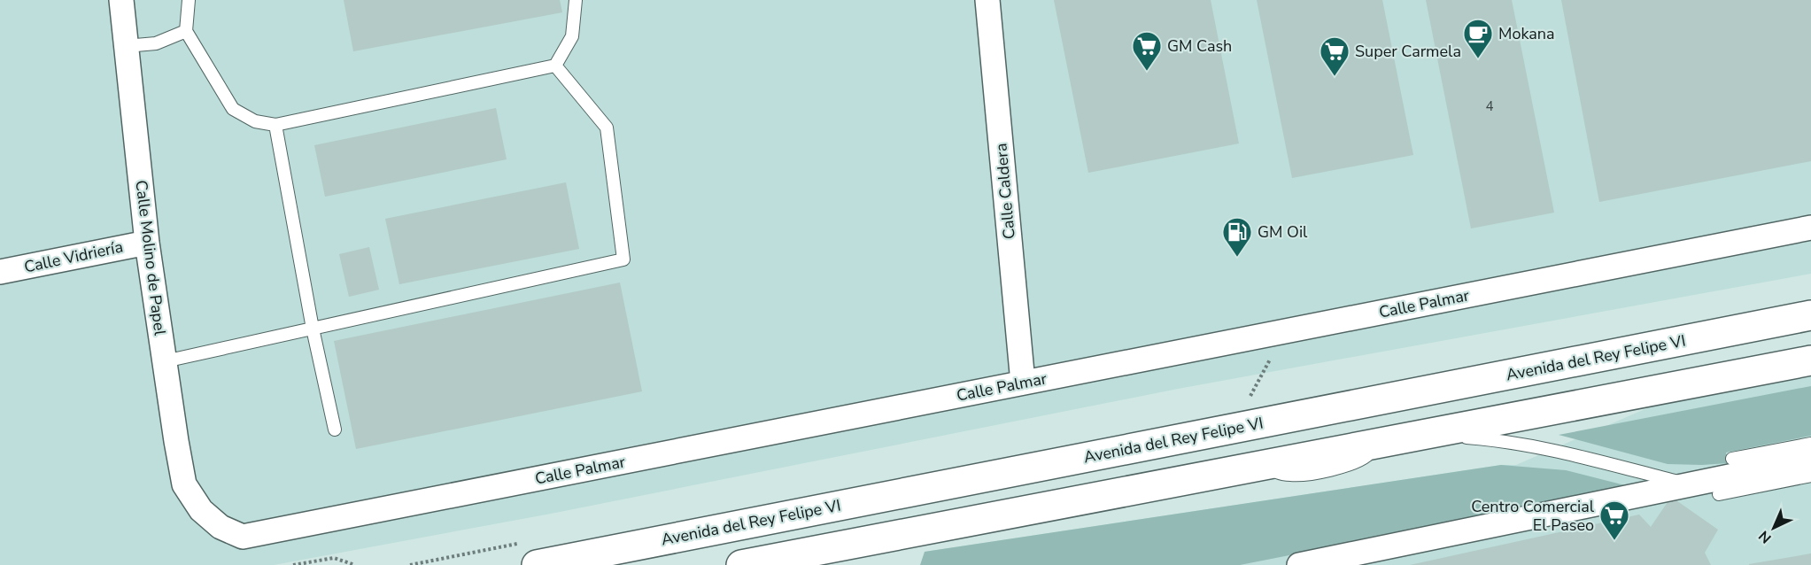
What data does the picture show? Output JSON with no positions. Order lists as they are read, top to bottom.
{
  "streets": {
    "main road": ["Avenida del Rey Felipe VI"],
    "street": [
      "Calle Caldera",
      "Calle Vidriería",
      "Calle Molino de Papel",
      "Calle Palmar"
    ]
  },
  "crossings": [
    ["Calle Caldera", "Calle Palmar"],
    ["Calle Vidriería", "Calle Molino de Papel"],
    ["Calle Molino de Papel", "Calle Palmar"]
  ],
  "places": {
    "cafe": ["Mokana"],
    "supermarket": ["GM Cash", "Super Carmela", "Centro Comercial El Paseo"],
    "fuel station": ["GM Oil"]
  },
  "house_numbers": ["4"],
  "north": "bottom left"
}
